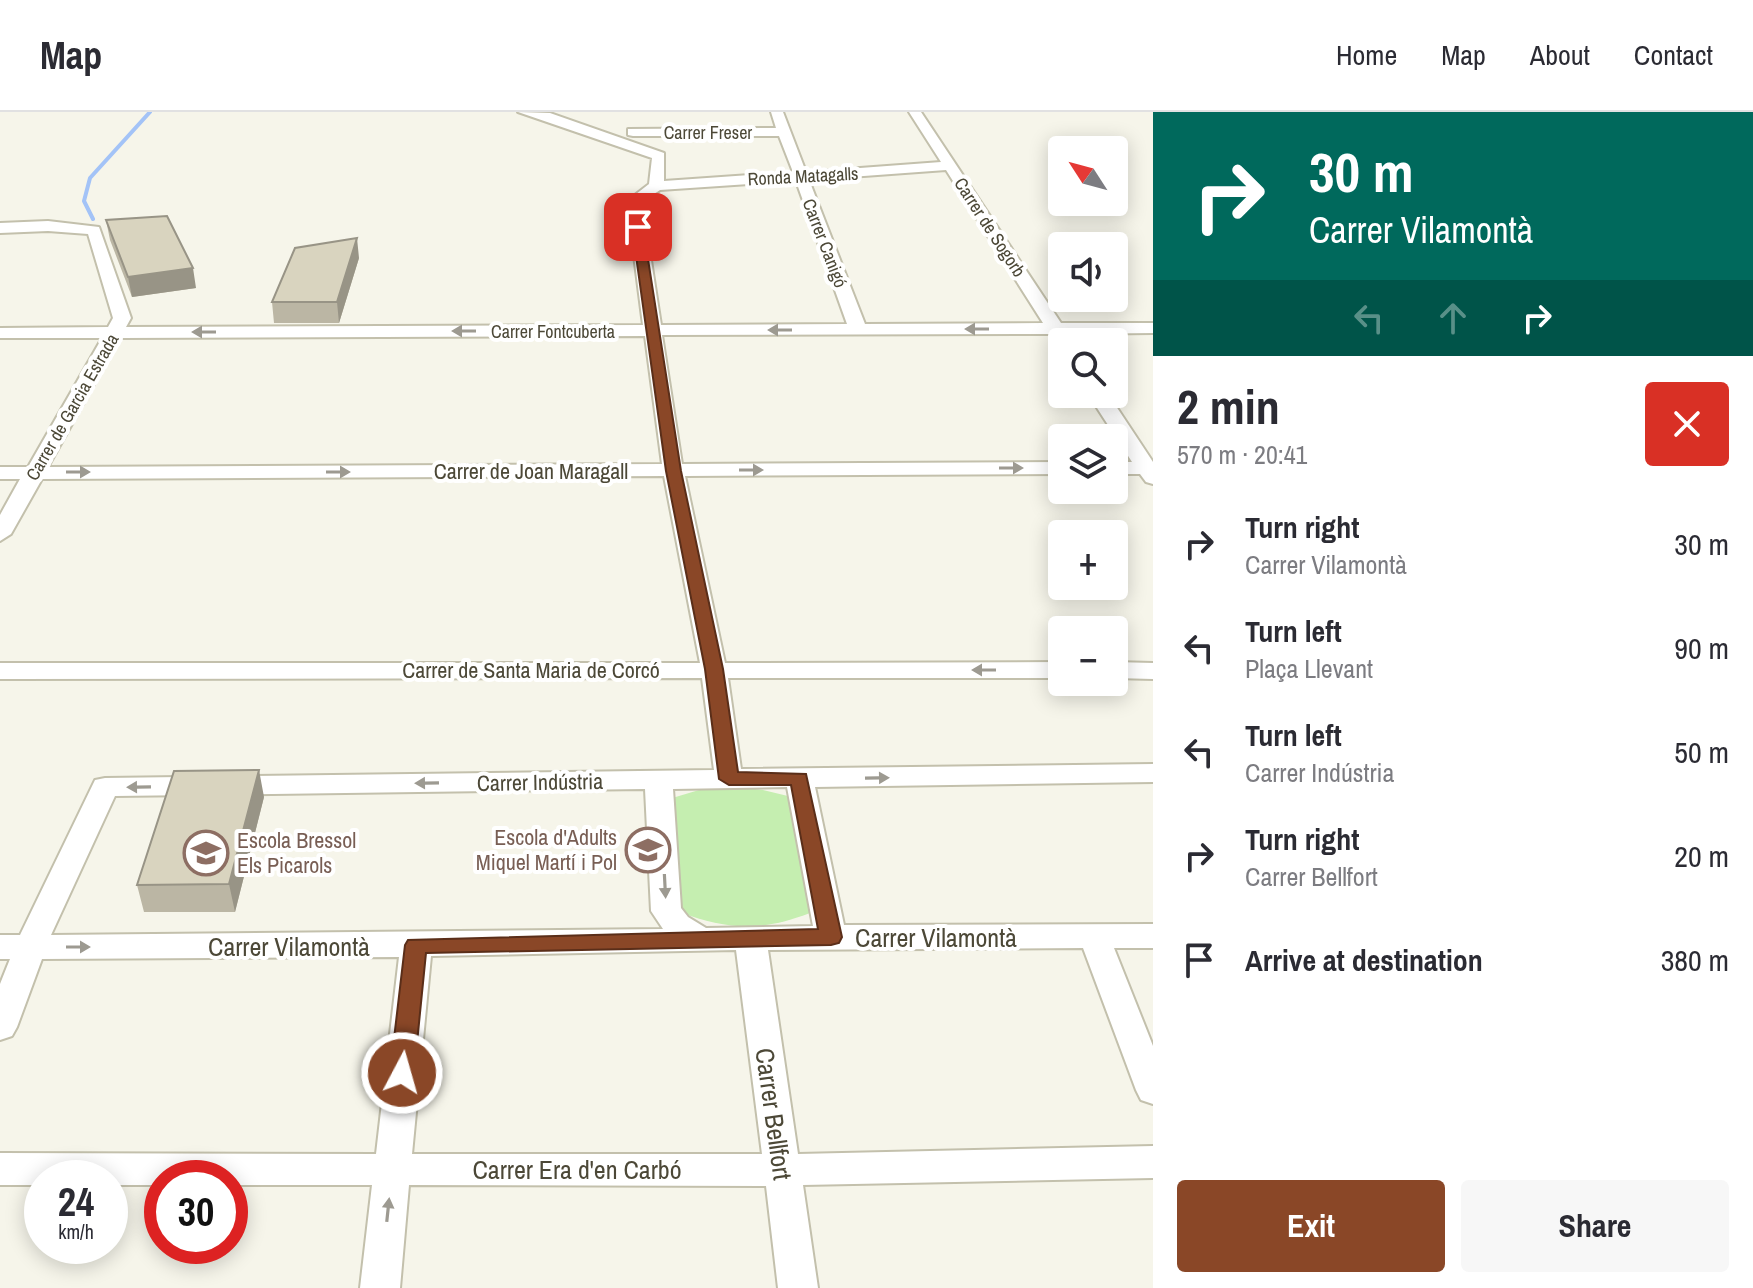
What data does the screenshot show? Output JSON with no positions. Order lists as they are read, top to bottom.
{
  "streets": {
    "street": [
      "Carrer Freser",
      "Ronda Matagalls",
      "Carrer de Sogorb",
      "Carrer Canigó",
      "Carrer Fontcuberta",
      "Carrer de Garcia Estrada",
      "Carrer de Joan Maragall",
      "Carrer de Santa Maria de Corcó",
      "Carrer Indústria",
      "Carrer Vilamontà",
      "Carrer Bellfort",
      "Carrer Era d'en Carbó"
    ]
  },
  "crossings": [
    ["Carrer Freser", "Carrer Canigó"],
    ["Ronda Matagalls", "Carrer de Sogorb"],
    ["Ronda Matagalls", "Carrer Canigó"],
    ["Carrer Canigó", "Carrer Fontcuberta"],
    ["Carrer Fontcuberta", "Carrer de Garcia Estrada"],
    ["Carrer de Garcia Estrada", "Carrer de Joan Maragall"],
    ["Carrer Indústria", "Carrer Vilamontà"],
    ["Carrer Vilamontà", "Carrer Bellfort"],
    ["Carrer Bellfort", "Carrer Era d'en Carbó"]
  ],
  "one_way": ["Carrer Fontcuberta", "Carrer de Joan Maragall", "Carrer Vilamontà"],
  "places": {
    "school or university": ["Escola d'Adults Miquel Martí i Pol", "Escola Bressol Els Picarols"]
  },
  "north": "top left",
  "page": {
    "header": "Map",
    "nav": [
      "Home",
      "Map",
      "About",
      "Contact"
    ],
    "turn": ["30 m", "Carrer Vilamontà"],
    "map_buttons": ["+", "−"],
    "heading": ["2 min", "570 m · 20:41"],
    "list": [
      {
        "name": "Turn right",
        "note": "Carrer Vilamontà",
        "value": "30 m"
      },
      {
        "name": "Turn left",
        "note": "Plaça Llevant",
        "value": "90 m"
      },
      {
        "name": "Turn left",
        "note": "Carrer Indústria",
        "value": "50 m"
      },
      {
        "name": "Turn right",
        "note": "Carrer Bellfort",
        "value": "20 m"
      },
      {
        "name": "Arrive at destination",
        "value": "380 m"
      }
    ],
    "speed": "24 km/h",
    "limit": "30",
    "buttons": ["Exit", "Share"]
  }
}
